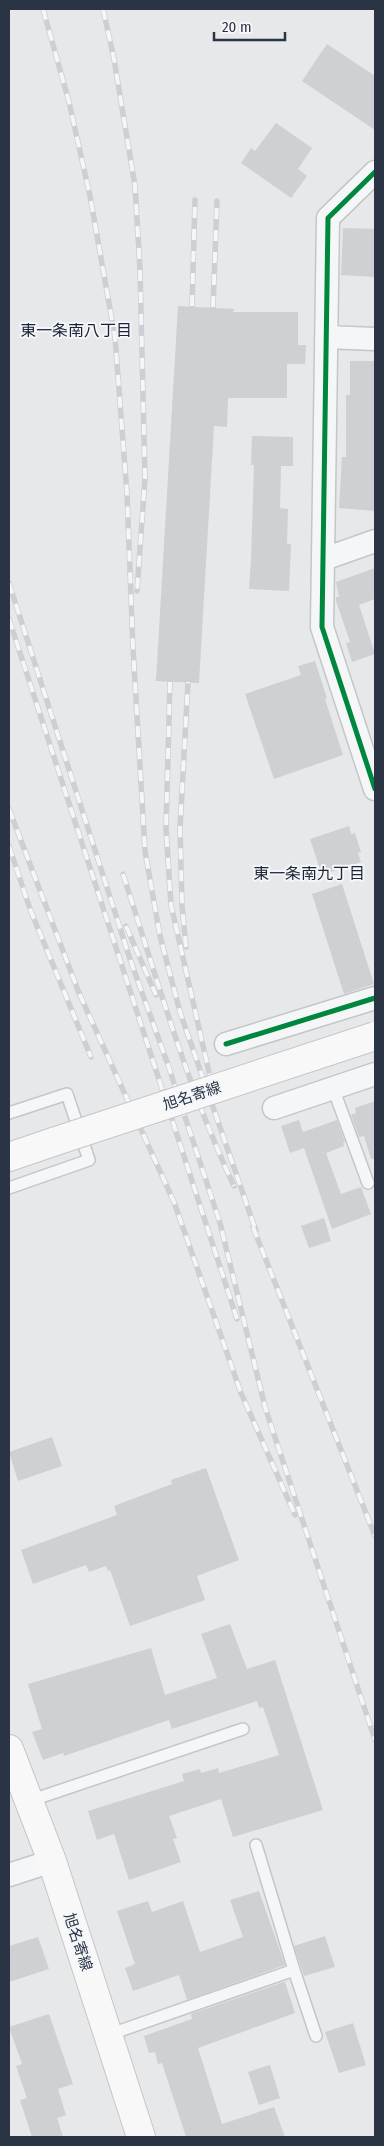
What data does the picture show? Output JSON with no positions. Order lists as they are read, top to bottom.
{
  "streets": {
    "main road": ["旭名寄線"]
  },
  "districts": ["東一条南八丁目", "東一条南九丁目"],
  "scale_bar": "20 m"
}
